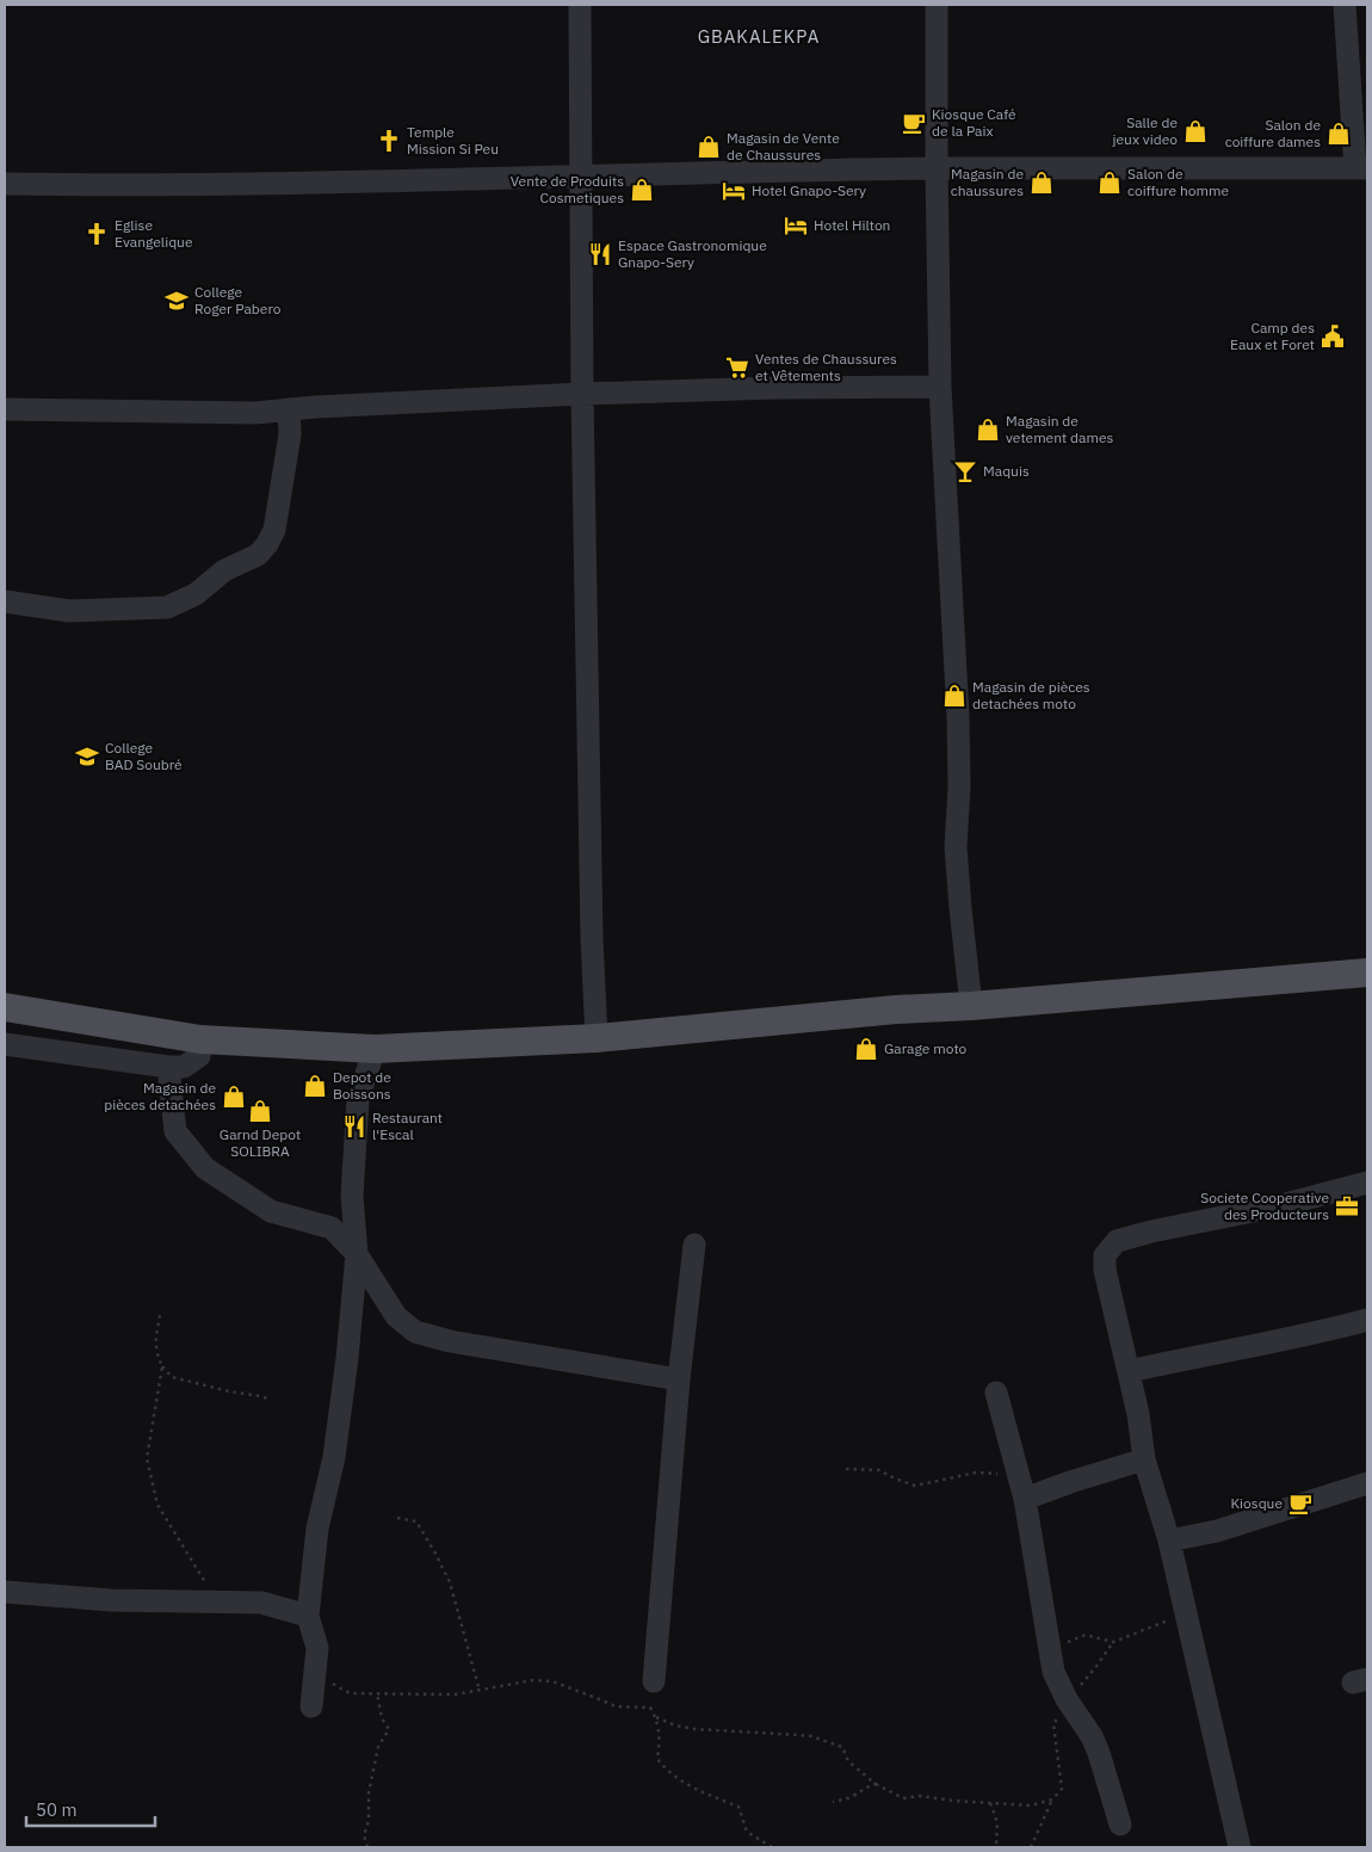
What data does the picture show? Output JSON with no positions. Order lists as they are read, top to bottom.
{
  "districts": ["GBAKALEKPA"],
  "places": {
    "cafe": ["Kiosque Café de la Paix", "Kiosque"],
    "shop": [
      "Salle de jeux video",
      "Salon de coiffure dames",
      "Magasin de Vente de Chaussures",
      "Magasin de chaussures",
      "Salon de coiffure homme",
      "Vente de Produits Cosmetiques",
      "Magasin de vetement dames",
      "Magasin de pièces detachées moto",
      "Garage moto",
      "Depot de Boissons",
      "Magasin de pièces detachées",
      "Garnd Depot SOLIBRA"
    ],
    "church": ["Temple Mission Si Peu", "Eglise Evangelique"],
    "hotel": ["Hotel Gnapo-Sery", "Hotel Hilton"],
    "restaurant": ["Espace Gastronomique Gnapo-Sery", "Restaurant l'Escal"],
    "school or university": ["College Roger Pabero", "College BAD Soubré"],
    "public building": ["Camp des Eaux et Foret"],
    "supermarket": ["Ventes de Chaussures et Vêtements"],
    "bar": ["Maquis"],
    "office": ["Societe Cooperative des Producteurs"]
  },
  "scale_bar": "50 m"
}
